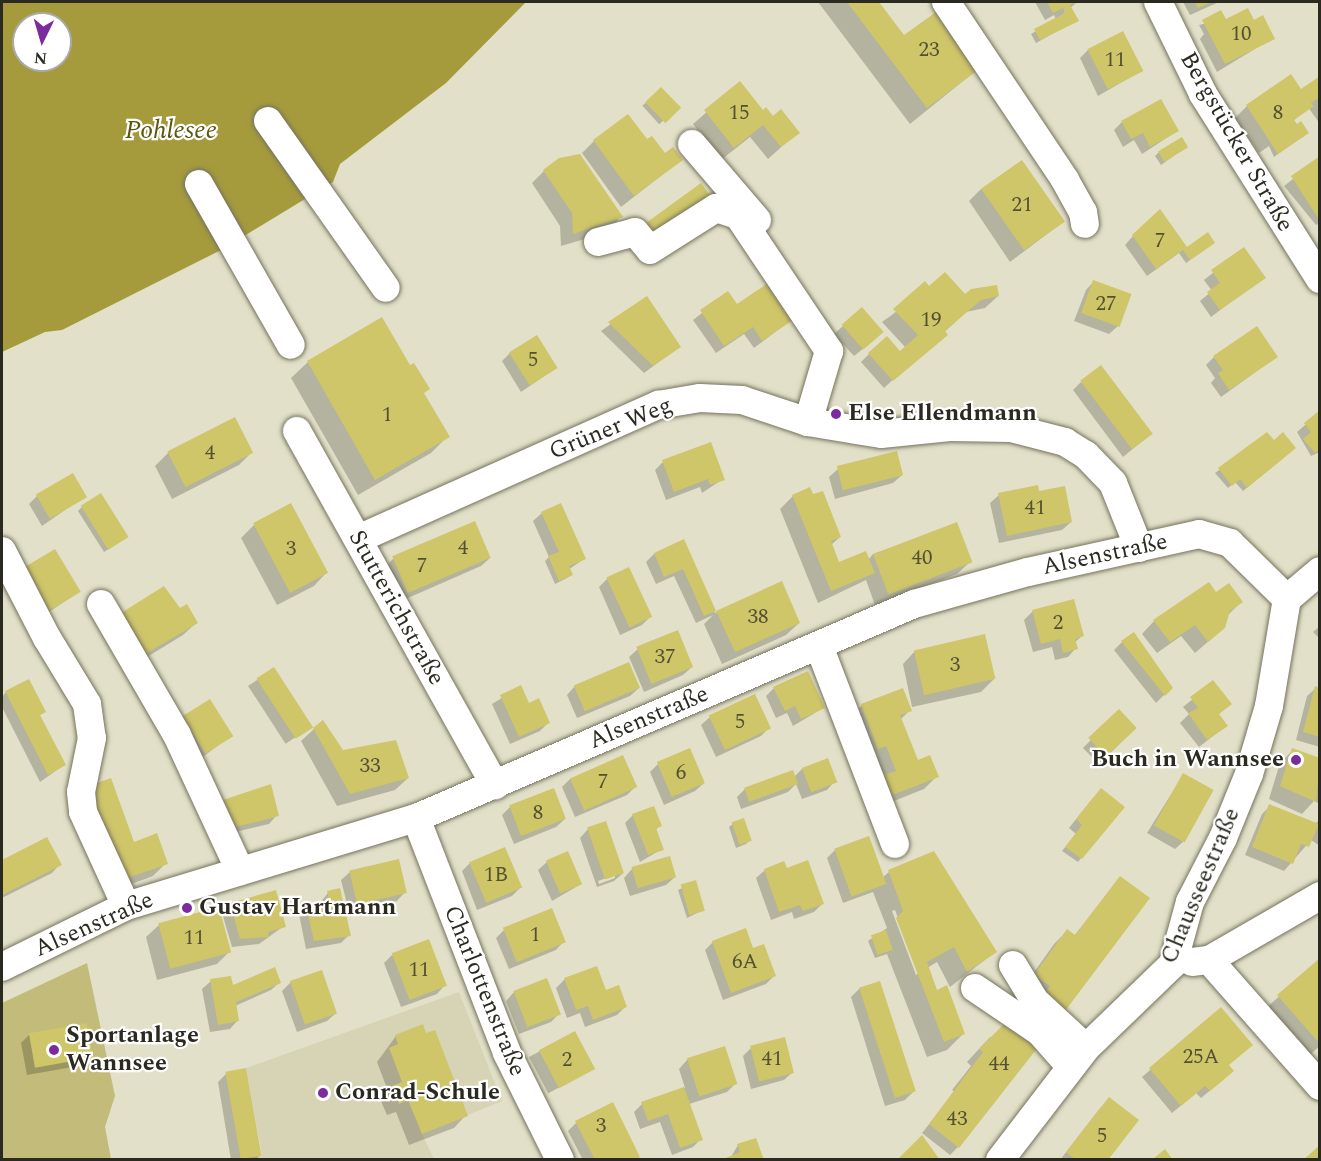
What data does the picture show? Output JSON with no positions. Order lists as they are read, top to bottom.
{
  "streets": {
    "street": [
      "Bergstücker Straße",
      "Grüner Weg",
      "Alsenstraße",
      "Stutterichstraße",
      "Chausseestraße",
      "Charlottenstraße"
    ]
  },
  "crossings": [
    ["Grüner Weg", "Alsenstraße"],
    ["Grüner Weg", "Stutterichstraße"],
    ["Alsenstraße", "Stutterichstraße"],
    ["Alsenstraße", "Chausseestraße"],
    ["Alsenstraße", "Charlottenstraße"]
  ],
  "water": ["Pohlesee"],
  "places": [
    "Else Ellendmann",
    "Buch in Wannsee",
    "Gustav Hartmann",
    "Sportanlage Wannsee",
    "Conrad-Schule"
  ],
  "house_numbers": [
    "10",
    "23",
    "11",
    "15",
    "8",
    "21",
    "7",
    "27",
    "19",
    "5",
    "1",
    "4",
    "41",
    "4",
    "3",
    "40",
    "7",
    "38",
    "2",
    "37",
    "3",
    "5",
    "33",
    "6",
    "7",
    "8",
    "1B",
    "1",
    "11",
    "6A",
    "11",
    "25A",
    "41",
    "2",
    "44",
    "43",
    "3",
    "5"
  ],
  "north": "bottom"
}
